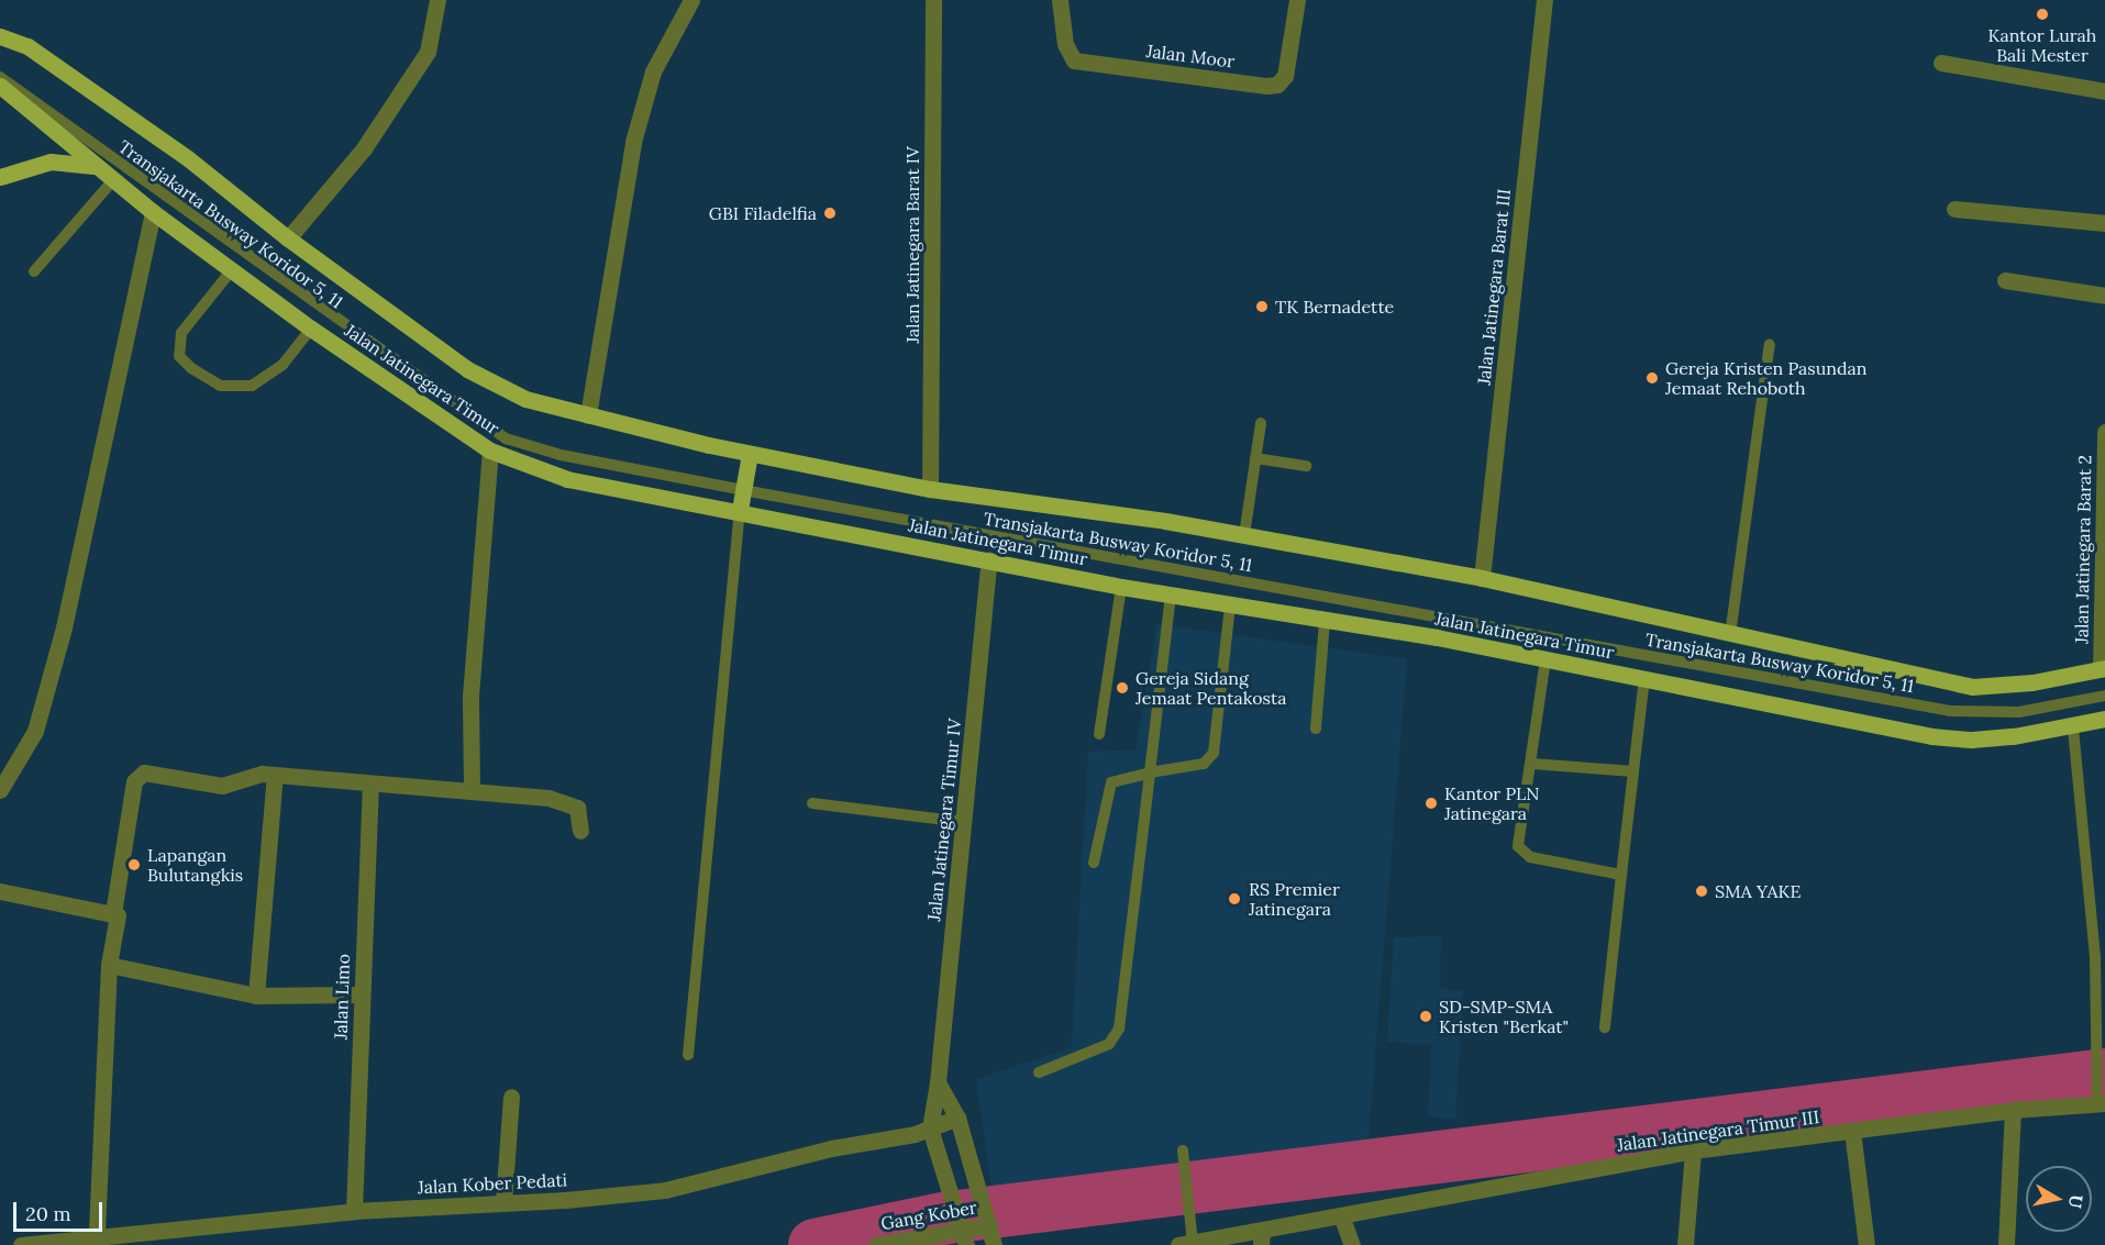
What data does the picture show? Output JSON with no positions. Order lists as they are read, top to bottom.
{
  "streets": {
    "main road": ["Jalan Jatinegara Timur"],
    "street": [
      "Jalan Moor",
      "Jalan Jatinegara Barat IV",
      "Jalan Jatinegara Barat III",
      "Jalan Jatinegara Barat 2",
      "Jalan Jatinegara Timur IV",
      "Jalan Limo",
      "Jalan Jatinegara Timur III",
      "Jalan Kober Pedati",
      "Gang Kober"
    ],
    "lane": ["Transjakarta Busway Koridor 5, 11"]
  },
  "crossings": [
    ["Jalan Jatinegara Barat IV", "Jalan Jatinegara Timur"],
    ["Jalan Jatinegara Barat III", "Jalan Jatinegara Timur"],
    ["Jalan Jatinegara Timur", "Jalan Jatinegara Barat 2"],
    ["Jalan Jatinegara Timur", "Jalan Jatinegara Timur IV"],
    ["Jalan Jatinegara Timur IV", "Jalan Kober Pedati"],
    ["Jalan Limo", "Jalan Kober Pedati"]
  ],
  "places": [
    "Kantor Lurah Bali Mester",
    "GBI Filadelfia",
    "TK Bernadette",
    "Gereja Kristen Pasundan Jemaat Rehoboth",
    "Gereja Sidang Jemaat Pentakosta",
    "Kantor PLN Jatinegara",
    "Lapangan Bulutangkis",
    "SMA YAKE",
    "RS Premier Jatinegara",
    "SD-SMP-SMA Kristen \"Berkat\""
  ],
  "scale_bar": "20 m",
  "north": "right"
}
